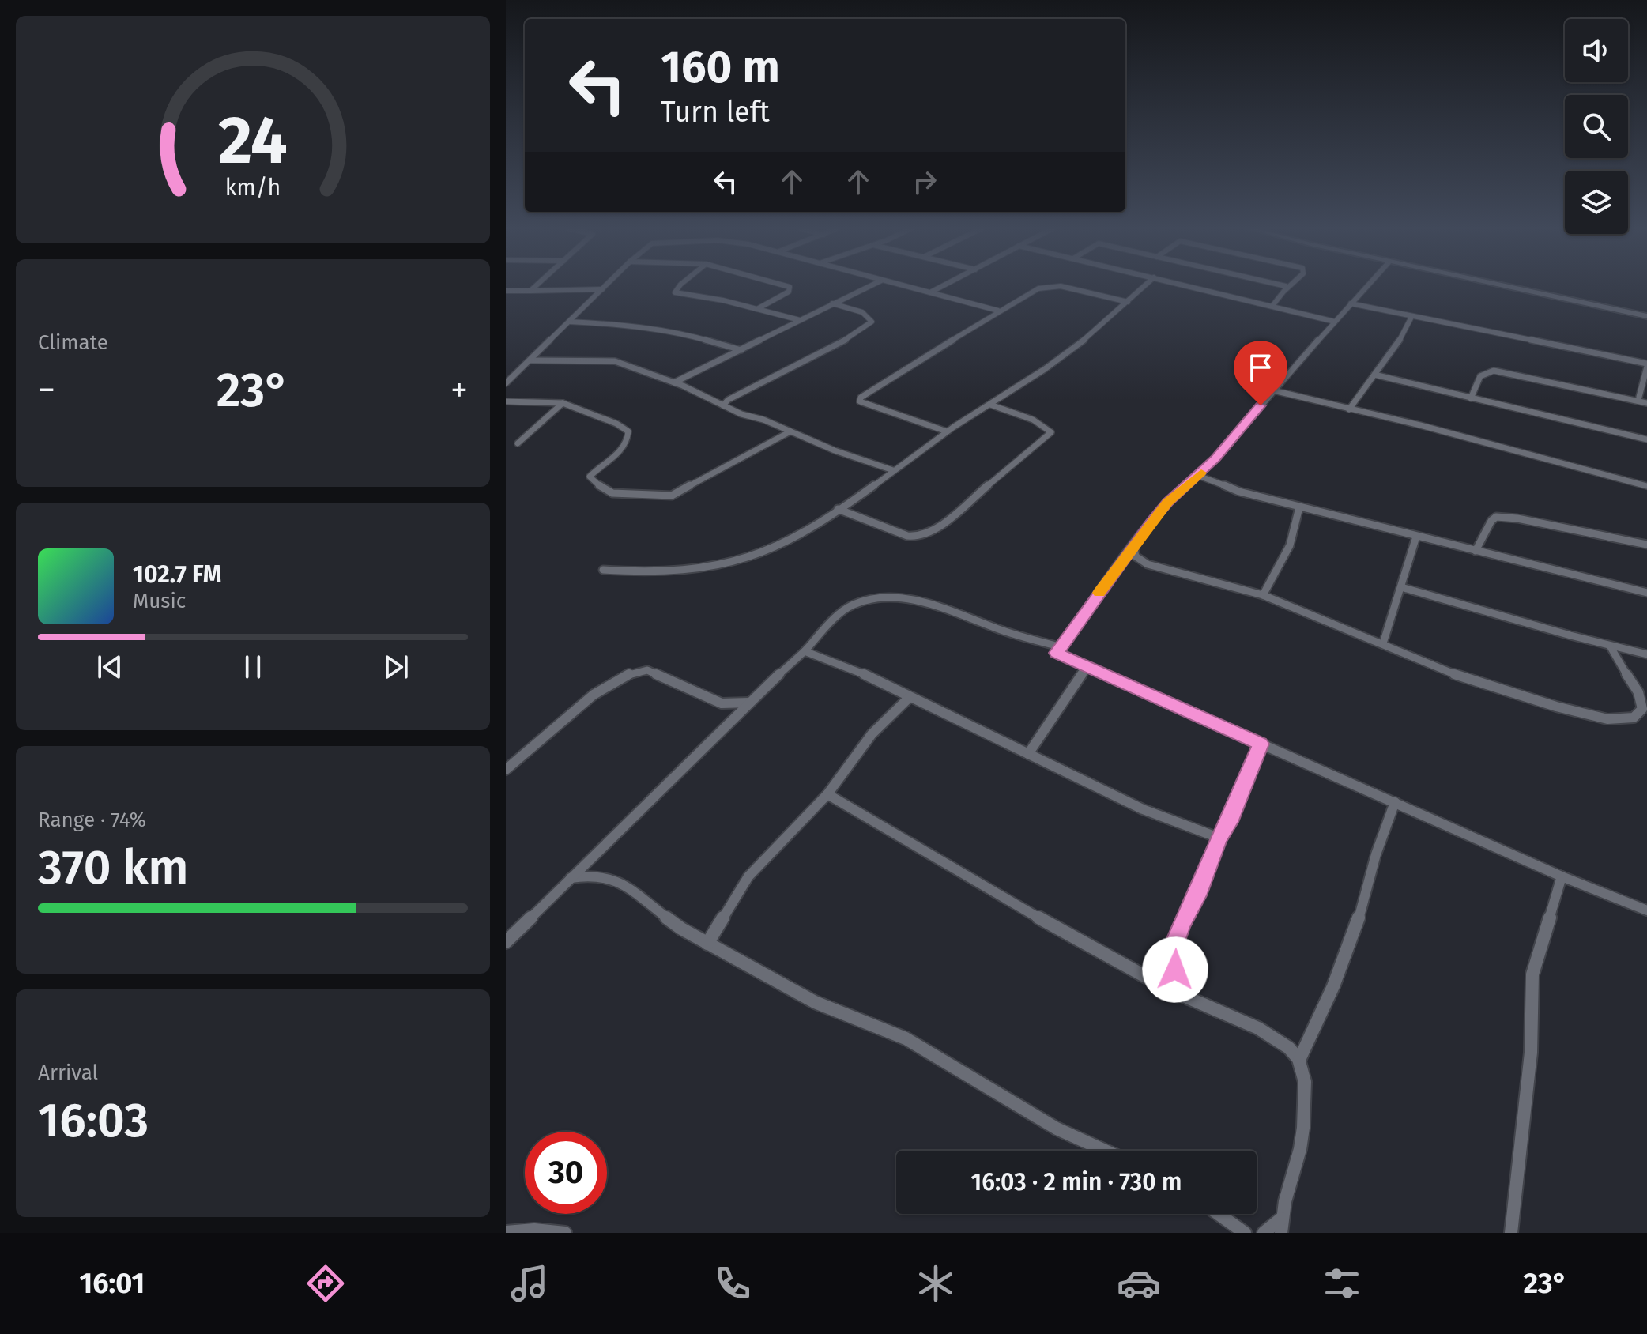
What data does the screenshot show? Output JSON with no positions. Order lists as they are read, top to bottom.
{
  "page": {
    "turn": ["160 m", "Turn left"],
    "tile": [
      "Climate",
      ["Range · 74%", "370 km"],
      ["Arrival", "16:03"]
    ],
    "heat": ["−", "23°", "+"],
    "song": ["102.7 FM", "Music"],
    "limit": "30",
    "trip": "16:03 · 2 min · 730 m",
    "tabs": ["16:01", "23°"],
    "gauge": ["24", "km/h"]
  }
}
